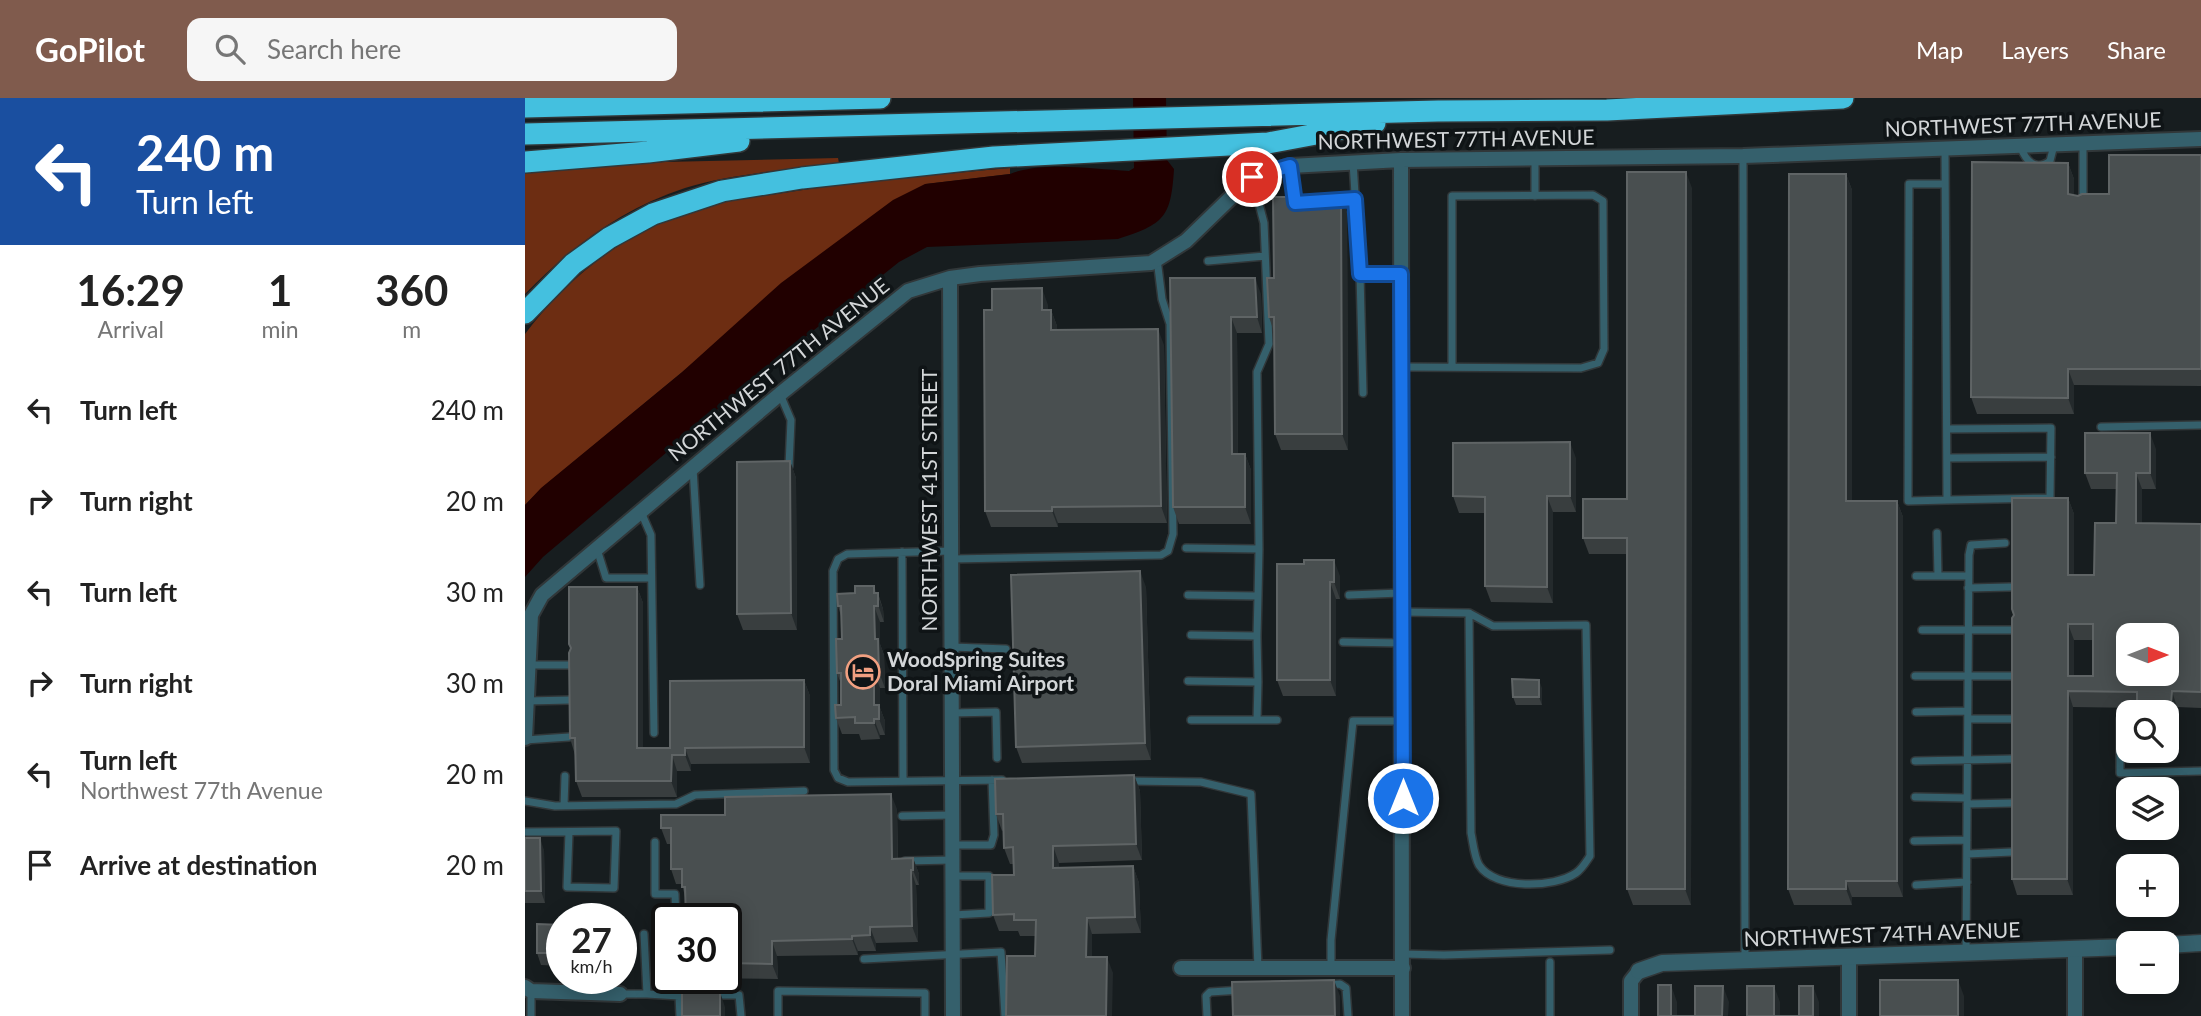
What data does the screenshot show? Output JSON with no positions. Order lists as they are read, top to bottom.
{
  "streets": {
    "street": ["NORTHWEST 77TH AVENUE", "NORTHWEST 41ST STREET", "NORTHWEST 74TH AVENUE"]
  },
  "crossings": [
    ["NORTHWEST 77TH AVENUE", "NORTHWEST 41ST STREET"]
  ],
  "places": {
    "hotel": ["WoodSpring Suites Doral Miami Airport"]
  },
  "north": "right",
  "page": {
    "header": "GoPilot",
    "search": "Search here",
    "nav": ["Map", "Layers", "Share"],
    "turn": ["240 m", "Turn left"],
    "eta": [
      "16:29",
      "Arrival",
      "1",
      "min",
      "360",
      "m"
    ],
    "list": [
      {
        "name": "Turn left",
        "value": "240 m"
      },
      {
        "name": "Turn right",
        "value": "20 m"
      },
      {
        "name": "Turn left",
        "value": "30 m"
      },
      {
        "name": "Turn right",
        "value": "30 m"
      },
      {
        "name": "Turn left",
        "note": "Northwest 77th Avenue",
        "value": "20 m"
      },
      {
        "name": "Arrive at destination",
        "value": "20 m"
      }
    ],
    "map_buttons": ["+", "−"],
    "speed": "27 km/h",
    "limit": "30"
  }
}
